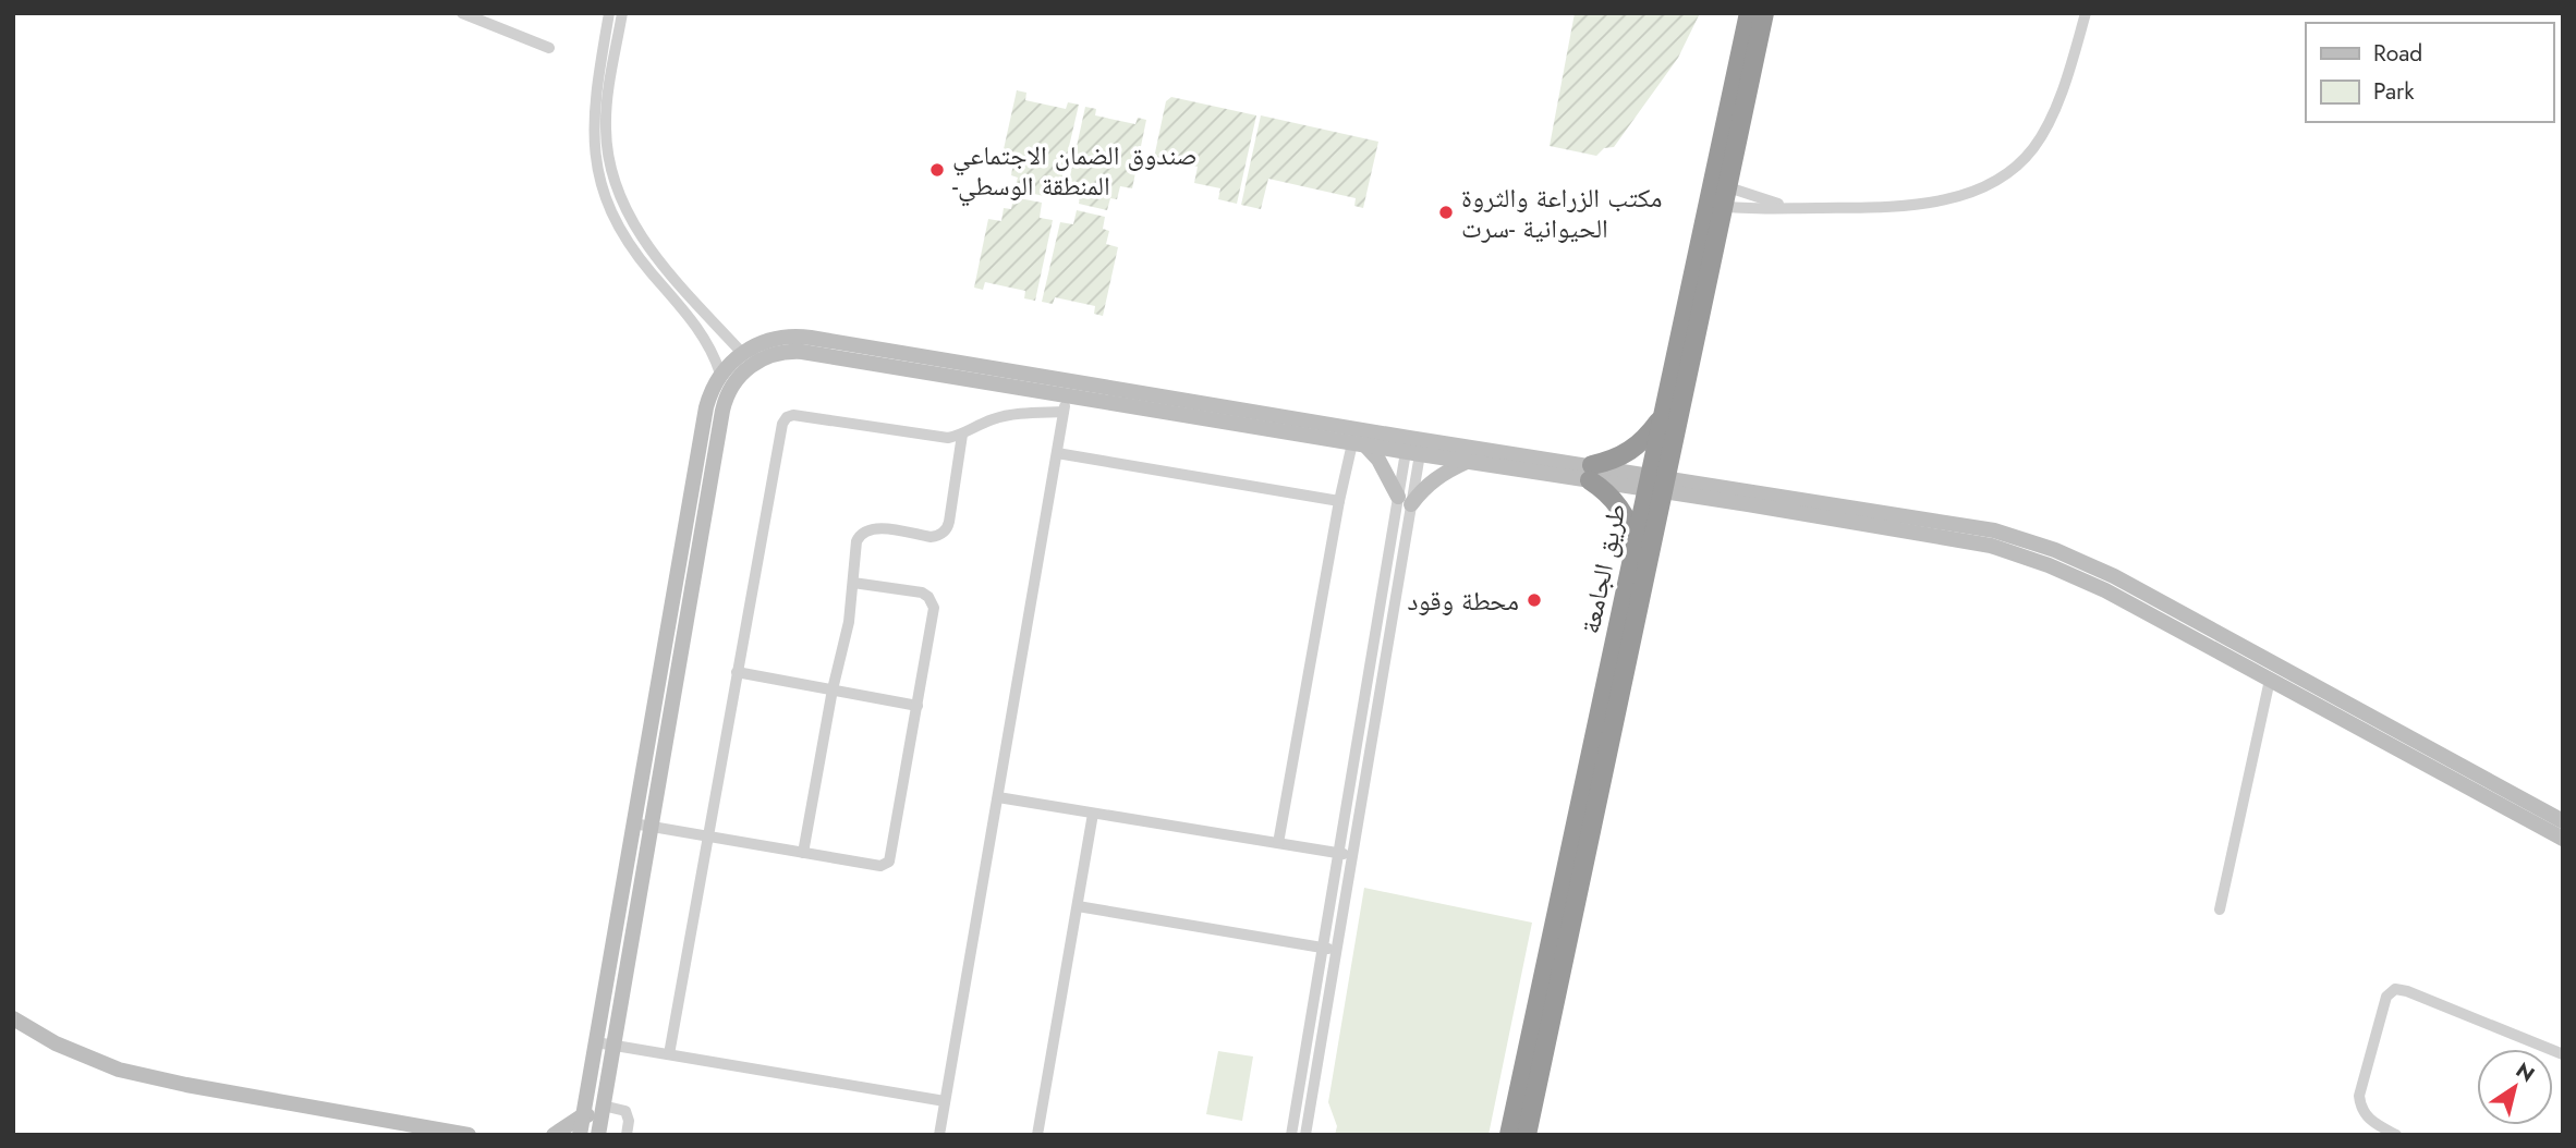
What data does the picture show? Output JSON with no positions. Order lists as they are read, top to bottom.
{
  "streets": {
    "highway": ["طريق الجامعة"]
  },
  "places": ["صندوق الضمان الاجتماعي -المنطقة الوسطي", "مكتب الزراعة والثروة الحيوانية -سرت", "محطة وقود"],
  "legend": ["Road", "Park"],
  "north": "top right"
}
